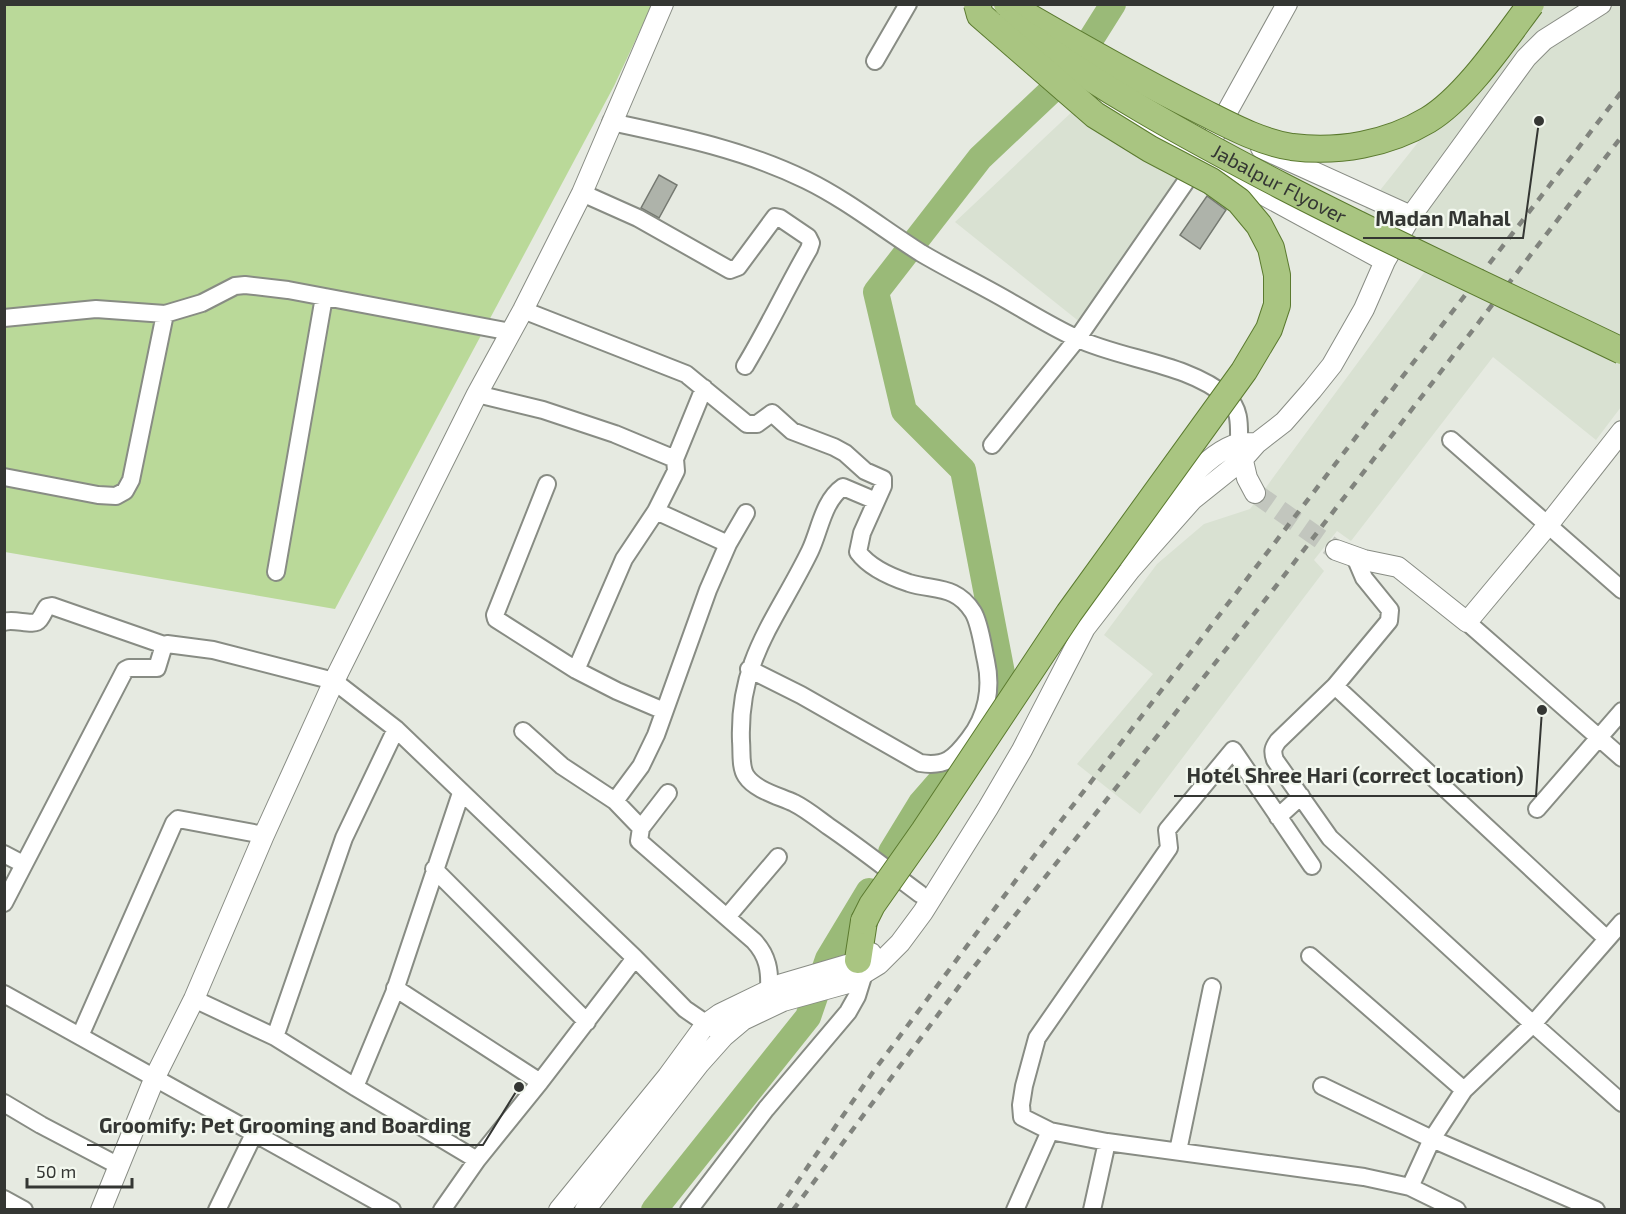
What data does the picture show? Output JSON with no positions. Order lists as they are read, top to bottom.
{
  "streets": {
    "main road": ["Jabalpur Flyover"]
  },
  "places": ["Madan Mahal", "Hotel Shree Hari (correct location)", "Groomify: Pet Grooming and Boarding"],
  "scale_bar": "50 m"
}
